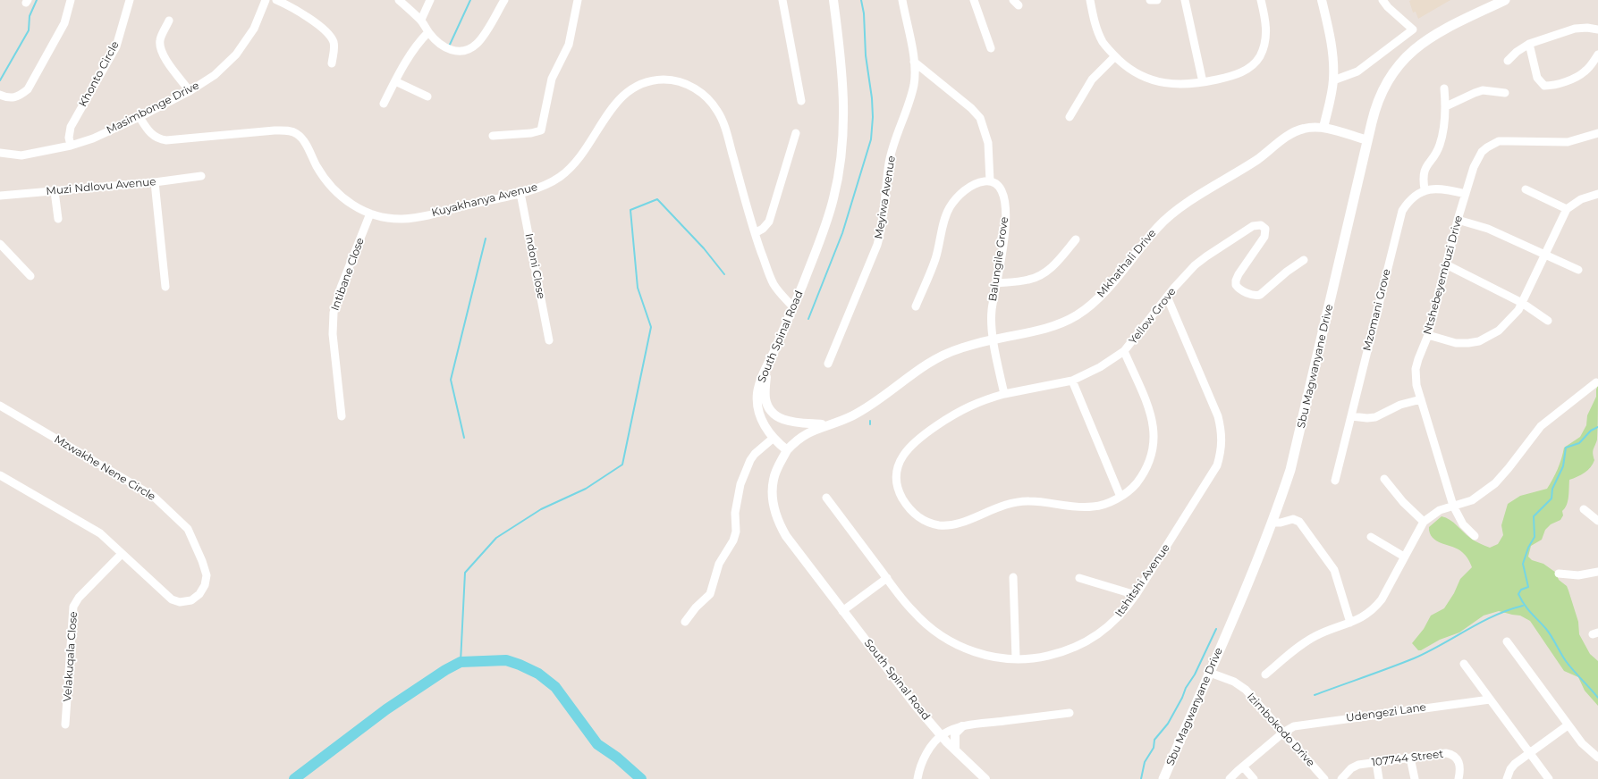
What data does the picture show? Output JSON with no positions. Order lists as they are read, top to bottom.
{
  "streets": {
    "main road": ["Sbu Magwanyane Drive"],
    "street": [
      "Khonto Circle",
      "Masimbonge Drive",
      "Muzi Ndlovu Avenue",
      "Meyiwa Avenue",
      "Kuyakhanya Avenue",
      "Balungile Grove",
      "Mkhathali Drive",
      "Indoni Close",
      "Intibane Close",
      "Ntshebeyembuzi Drive",
      "Mzomani Grove",
      "Yellow Grove",
      "South Spinal Road",
      "Mzwakhe Nene Circle",
      "Itshitshi Avenue",
      "Velakuqala Close",
      "Udengezi Lane",
      "Izimbokodo Drive",
      "107744 Street"
    ]
  },
  "crossings": [
    ["Khonto Circle", "Masimbonge Drive"],
    ["Masimbonge Drive", "Kuyakhanya Avenue"],
    ["Kuyakhanya Avenue", "Indoni Close"],
    ["Kuyakhanya Avenue", "Intibane Close"],
    ["Kuyakhanya Avenue", "South Spinal Road"],
    ["Balungile Grove", "Mkhathali Drive"],
    ["Mkhathali Drive", "South Spinal Road"],
    ["Mkhathali Drive", "Sbu Magwanyane Drive"],
    ["Yellow Grove", "Itshitshi Avenue"],
    ["Sbu Magwanyane Drive", "Izimbokodo Drive"],
    ["Mzwakhe Nene Circle", "Velakuqala Close"],
    ["Udengezi Lane", "Izimbokodo Drive"]
  ]
}
